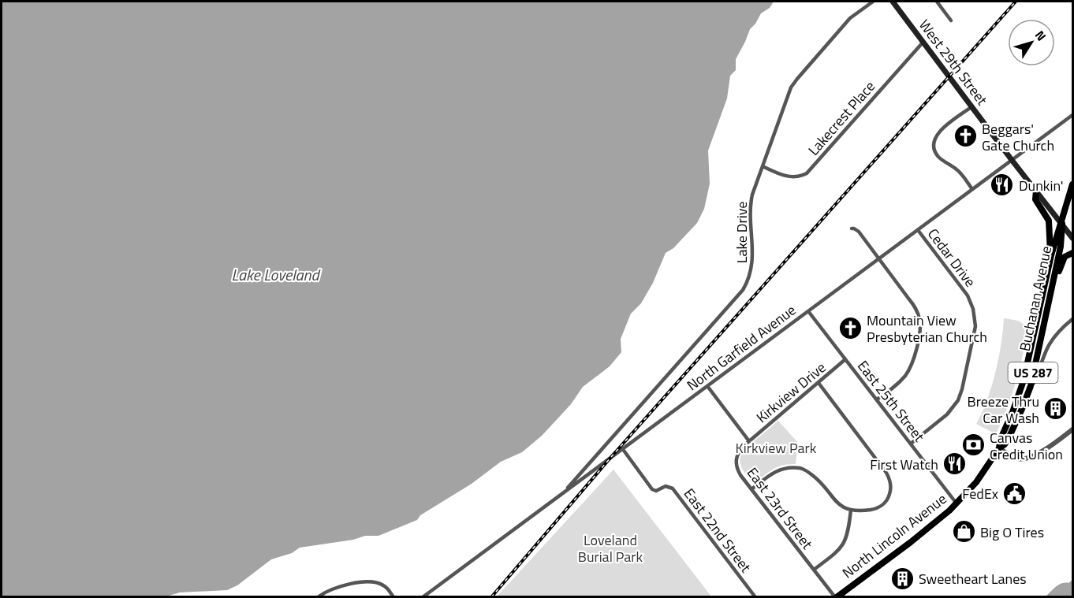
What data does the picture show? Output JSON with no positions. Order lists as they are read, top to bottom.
{
  "streets": {
    "highway": ["Buchanan Avenue", "US 287", "North Lincoln Avenue"],
    "main road": ["West 29th Street"],
    "street": [
      "Lakecrest Place",
      "Lake Drive",
      "Cedar Drive",
      "North Garfield Avenue",
      "Kirkview Drive",
      "East 25th Street",
      "East 23rd Street",
      "East 22nd Street"
    ]
  },
  "crossings": [
    ["West 29th Street", "Lakecrest Place"],
    ["West 29th Street", "Buchanan Avenue"],
    ["West 29th Street", "North Garfield Avenue"],
    ["Lakecrest Place", "Lake Drive"],
    ["Lake Drive", "North Garfield Avenue"],
    ["Cedar Drive", "North Garfield Avenue"],
    ["Cedar Drive", "East 25th Street"],
    ["Buchanan Avenue", "North Lincoln Avenue"],
    ["North Garfield Avenue", "East 25th Street"],
    ["North Garfield Avenue", "East 22nd Street"],
    ["Kirkview Drive", "East 25th Street"],
    ["Kirkview Drive", "East 23rd Street"],
    ["East 25th Street", "North Lincoln Avenue"],
    ["East 23rd Street", "North Lincoln Avenue"]
  ],
  "water": ["Lake Loveland"],
  "parks": ["Kirkview Park", "Loveland Burial Park"],
  "places": {
    "church": ["Beggars' Gate Church", "Mountain View Presbyterian Church"],
    "restaurant": ["Dunkin'", "First Watch"],
    "building": ["Breeze Thru Car Wash", "Sweetheart Lanes"],
    "bank": ["Canvas Credit Union"],
    "public building": ["FedEx"],
    "shop": ["Big O Tires"]
  },
  "north": "top right"
}
